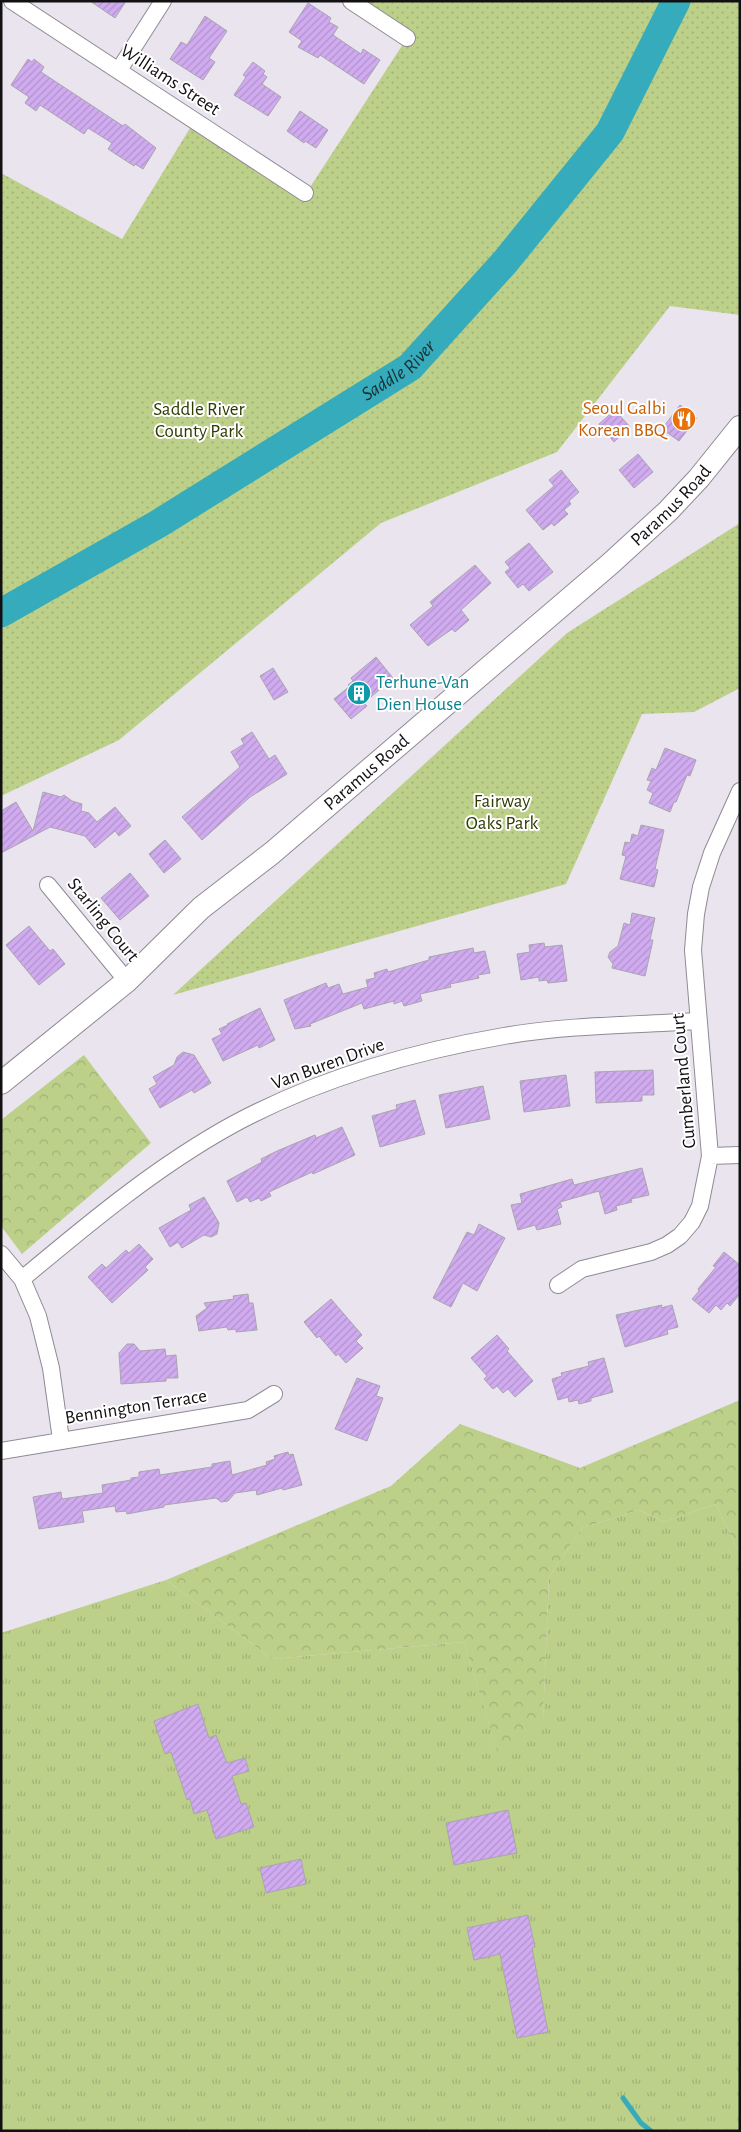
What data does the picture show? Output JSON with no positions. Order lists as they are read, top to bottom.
{
  "streets": {
    "main road": ["Paramus Road"],
    "street": [
      "Williams Street",
      "Starling Court",
      "Van Buren Drive",
      "Cumberland Court",
      "Bennington Terrace"
    ]
  },
  "crossings": [
    ["Paramus Road", "Starling Court"],
    ["Van Buren Drive", "Cumberland Court"]
  ],
  "water": ["Saddle River"],
  "parks": ["Saddle River County Park", "Fairway Oaks Park"],
  "places": {
    "restaurant": ["Seoul Galbi Korean BBQ"],
    "building": ["Terhune-Van Dien House"]
  }
}
